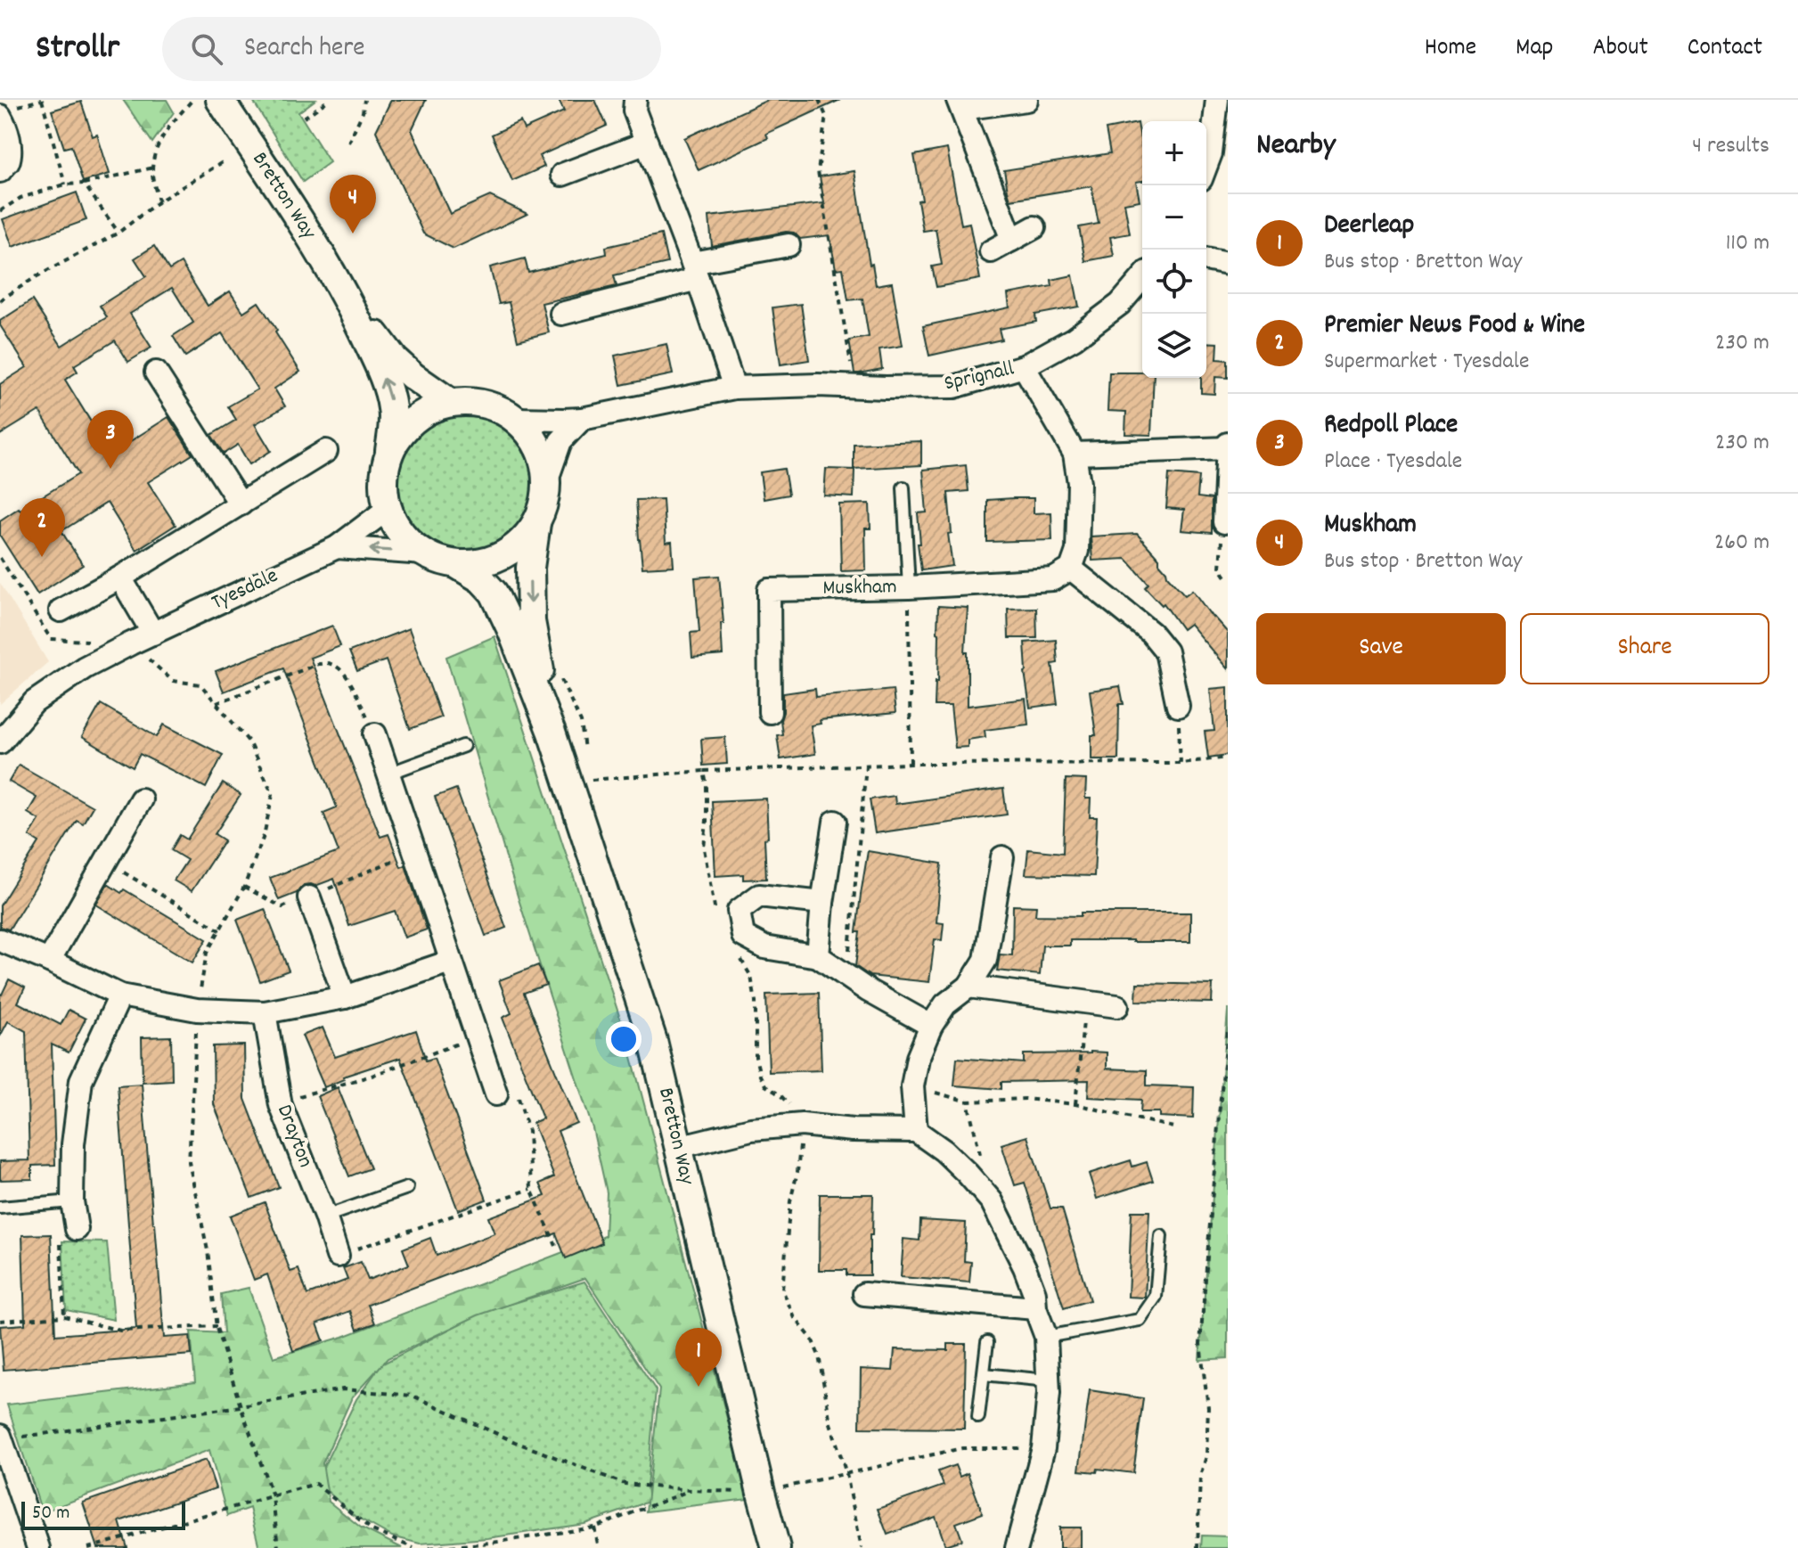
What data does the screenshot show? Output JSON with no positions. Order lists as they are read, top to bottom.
{
  "streets": {
    "street": [
      "Bretton Way",
      "Sprignall",
      "Muskham",
      "Tyesdale",
      "Drayton"
    ]
  },
  "crossings": [
    ["Bretton Way", "Sprignall"],
    ["Bretton Way", "Tyesdale"],
    ["Sprignall", "Tyesdale"]
  ],
  "scale_bar": "50 m",
  "page": {
    "header": "Strollr",
    "search": "Search here",
    "nav": [
      "Home",
      "Map",
      "About",
      "Contact"
    ],
    "heading": ["Nearby", "4 results"],
    "map_buttons": ["+", "−"],
    "pins": [
      "4",
      "3",
      "2",
      "1"
    ],
    "list": [
      {
        "mark": "1",
        "name": "Deerleap",
        "note": "Bus stop · Bretton Way",
        "value": "110 m"
      },
      {
        "mark": "2",
        "name": "Premier News Food & Wine",
        "note": "Supermarket · Tyesdale",
        "value": "230 m"
      },
      {
        "mark": "3",
        "name": "Redpoll Place",
        "note": "Place · Tyesdale",
        "value": "230 m"
      },
      {
        "mark": "4",
        "name": "Muskham",
        "note": "Bus stop · Bretton Way",
        "value": "260 m"
      }
    ],
    "buttons": ["Save", "Share"],
    "scale": "50 m"
  }
}
